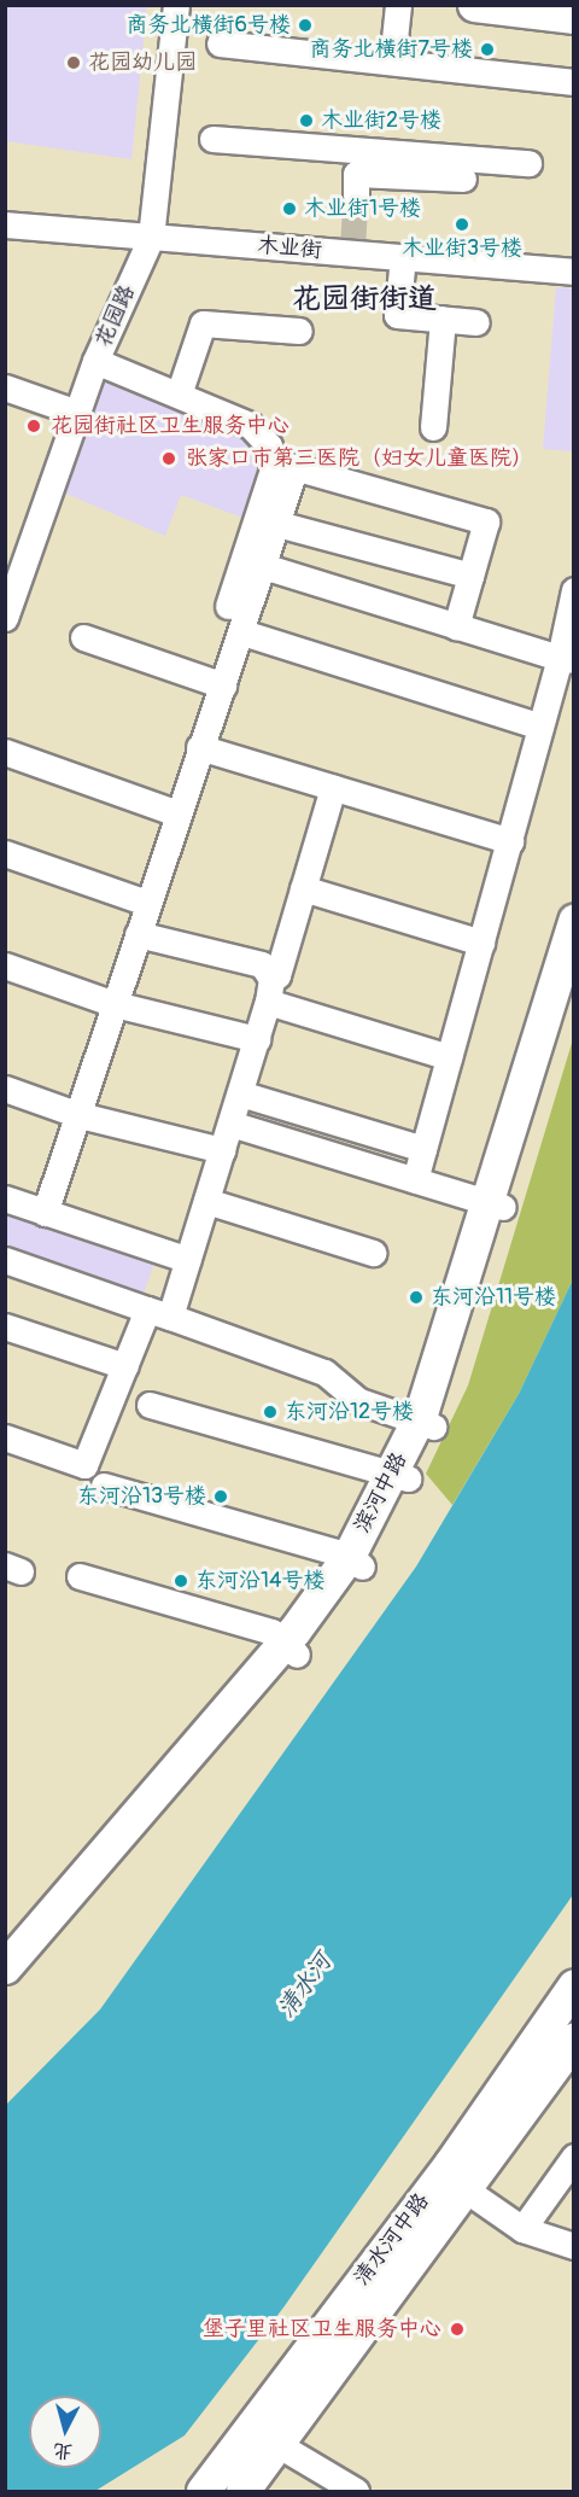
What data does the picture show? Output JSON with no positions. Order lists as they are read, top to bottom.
{
  "streets": {
    "main road": ["滨河中路", "清水河中路"],
    "street": ["木业街", "花园路"]
  },
  "crossings": [
    ["木业街", "花园路"]
  ],
  "districts": ["花园街街道"],
  "water": ["清水河"],
  "places": [
    "商务北横街6号楼",
    "商务北横街7号楼",
    "花园幼儿园",
    "木业街2号楼",
    "木业街1号楼",
    "木业街3号楼",
    "花园街社区卫生服务中心",
    "张家口市第三医院（妇女儿童医院）",
    "东河沿11号楼",
    "东河沿12号楼",
    "东河沿13号楼",
    "东河沿14号楼",
    "堡子里社区卫生服务中心"
  ],
  "north": "bottom"
}
